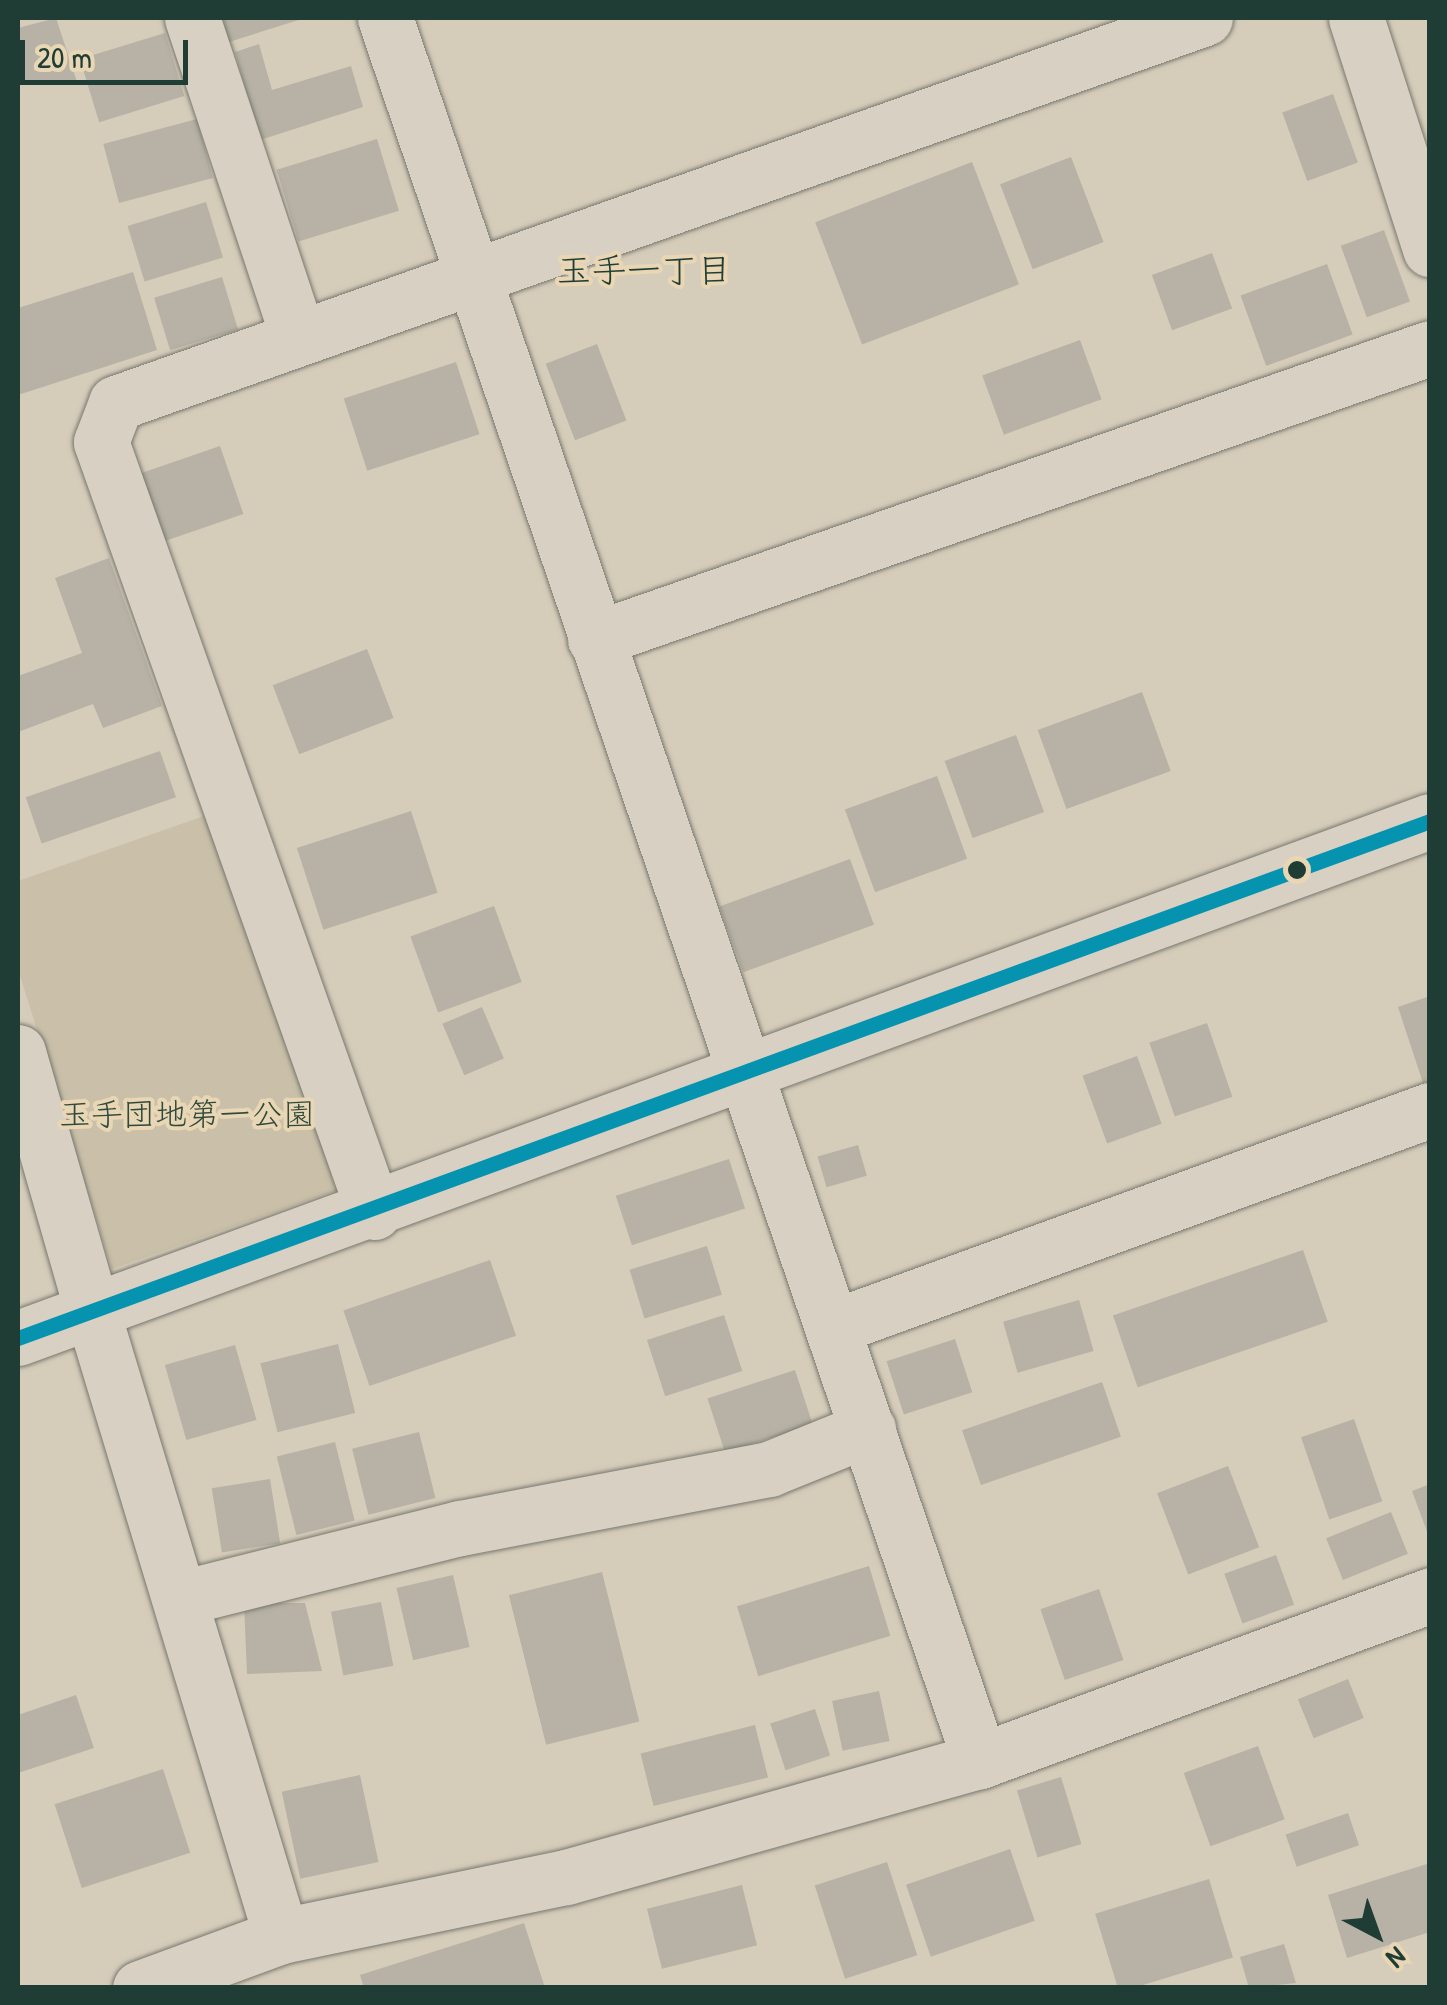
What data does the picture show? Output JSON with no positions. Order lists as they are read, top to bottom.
{
  "districts": ["玉手一丁目"],
  "parks": ["玉手団地第一公園"],
  "scale_bar": "20 m",
  "north": "bottom right"
}
